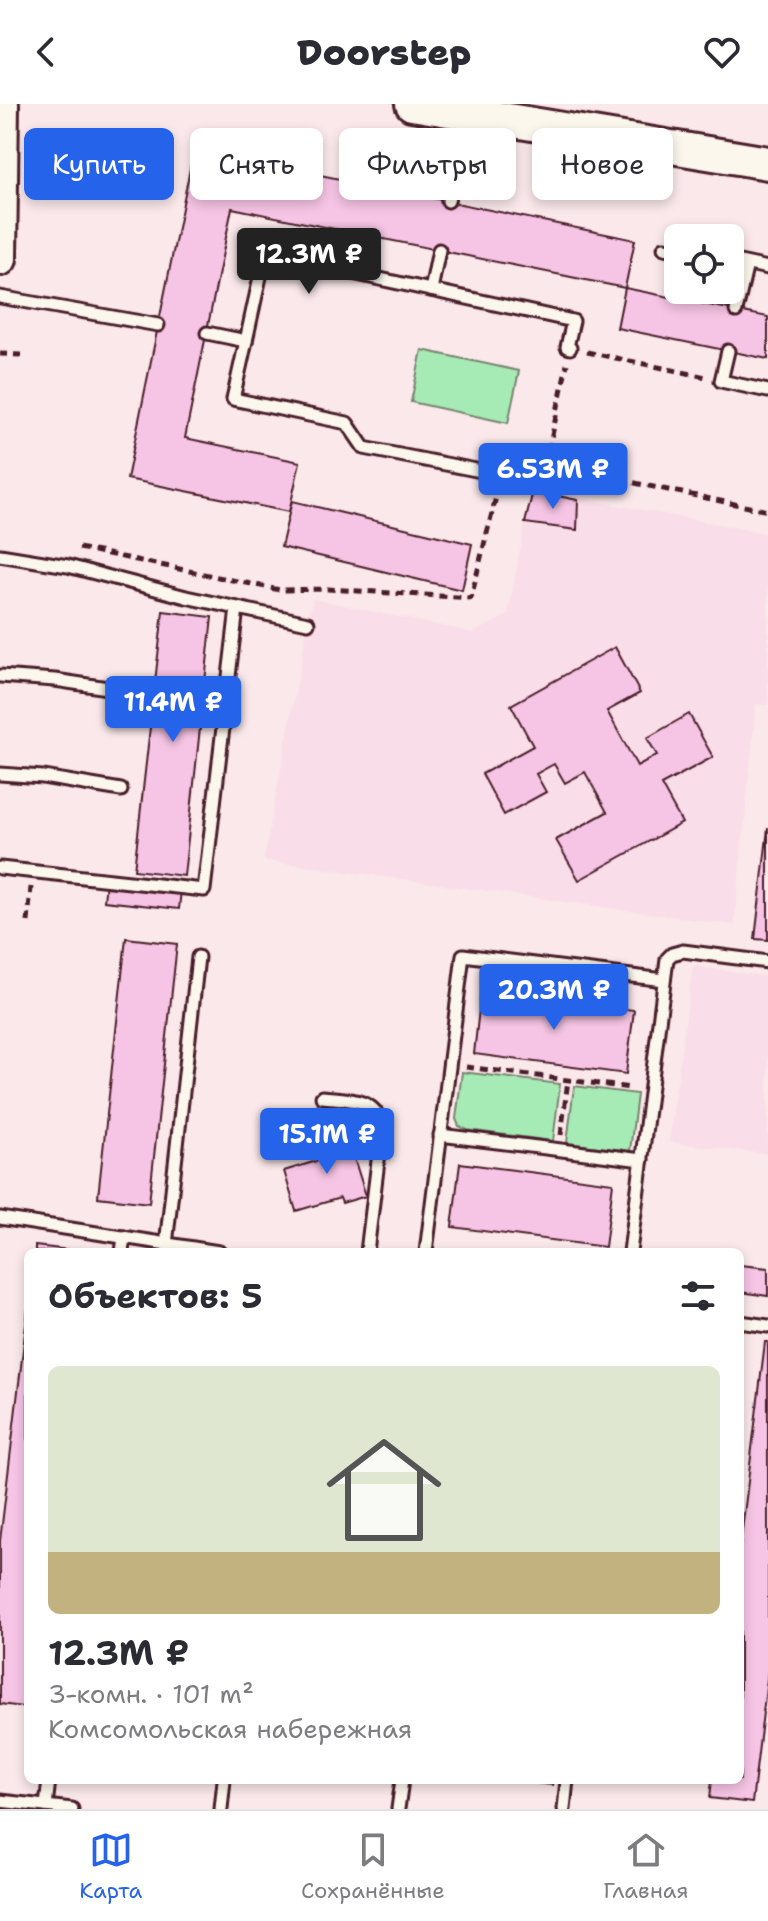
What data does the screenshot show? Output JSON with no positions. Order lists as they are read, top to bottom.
{
  "page": {
    "header": "Doorstep",
    "chip": [
      "Купить",
      "Снять",
      "Фильтры",
      "Новое"
    ],
    "price": [
      "12.3M ₽",
      "6.53M ₽",
      "11.4M ₽",
      "20.3M ₽",
      "15.1M ₽"
    ],
    "heading": "Объектов: 5",
    "list": [
      {
        "name": "12.3M ₽",
        "note": "3-комн. · 101 m² · Комсомольская набережная"
      }
    ],
    "tabs": ["Карта", "Сохранённые", "Главная"]
  }
}
